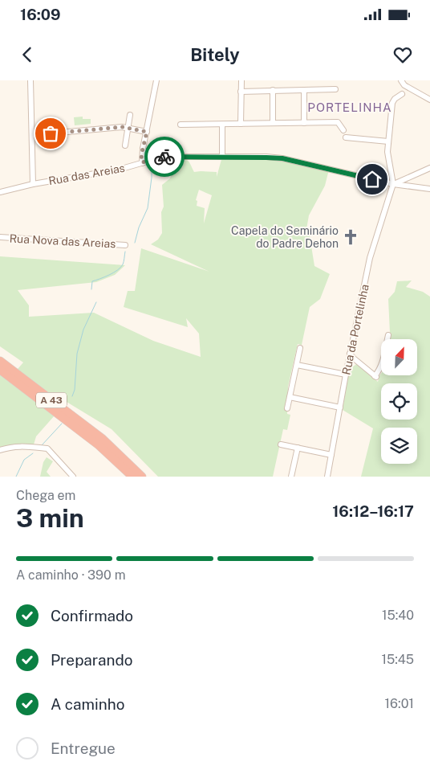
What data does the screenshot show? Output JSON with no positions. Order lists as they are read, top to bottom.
{
  "streets": {
    "highway": ["A 43"],
    "street": ["Rua das Areias", "Rua Nova das Areias", "Rua da Portelinha"]
  },
  "crossings": [
    ["Rua das Areias", "Rua da Portelinha"]
  ],
  "districts": ["PORTELINHA"],
  "places": {
    "church": ["Capela do Seminário do Padre Dehon"]
  },
  "north": "top right",
  "page": {
    "status": "16:09",
    "header": "Bitely",
    "heading": ["3 min", "Chega em", "16:12–16:17"],
    "bar": "A caminho · 390 m",
    "list": [
      ["Confirmado", "15:40"],
      ["Preparando", "15:45"],
      ["A caminho", "16:01"],
      "Entregue"
    ]
  }
}
